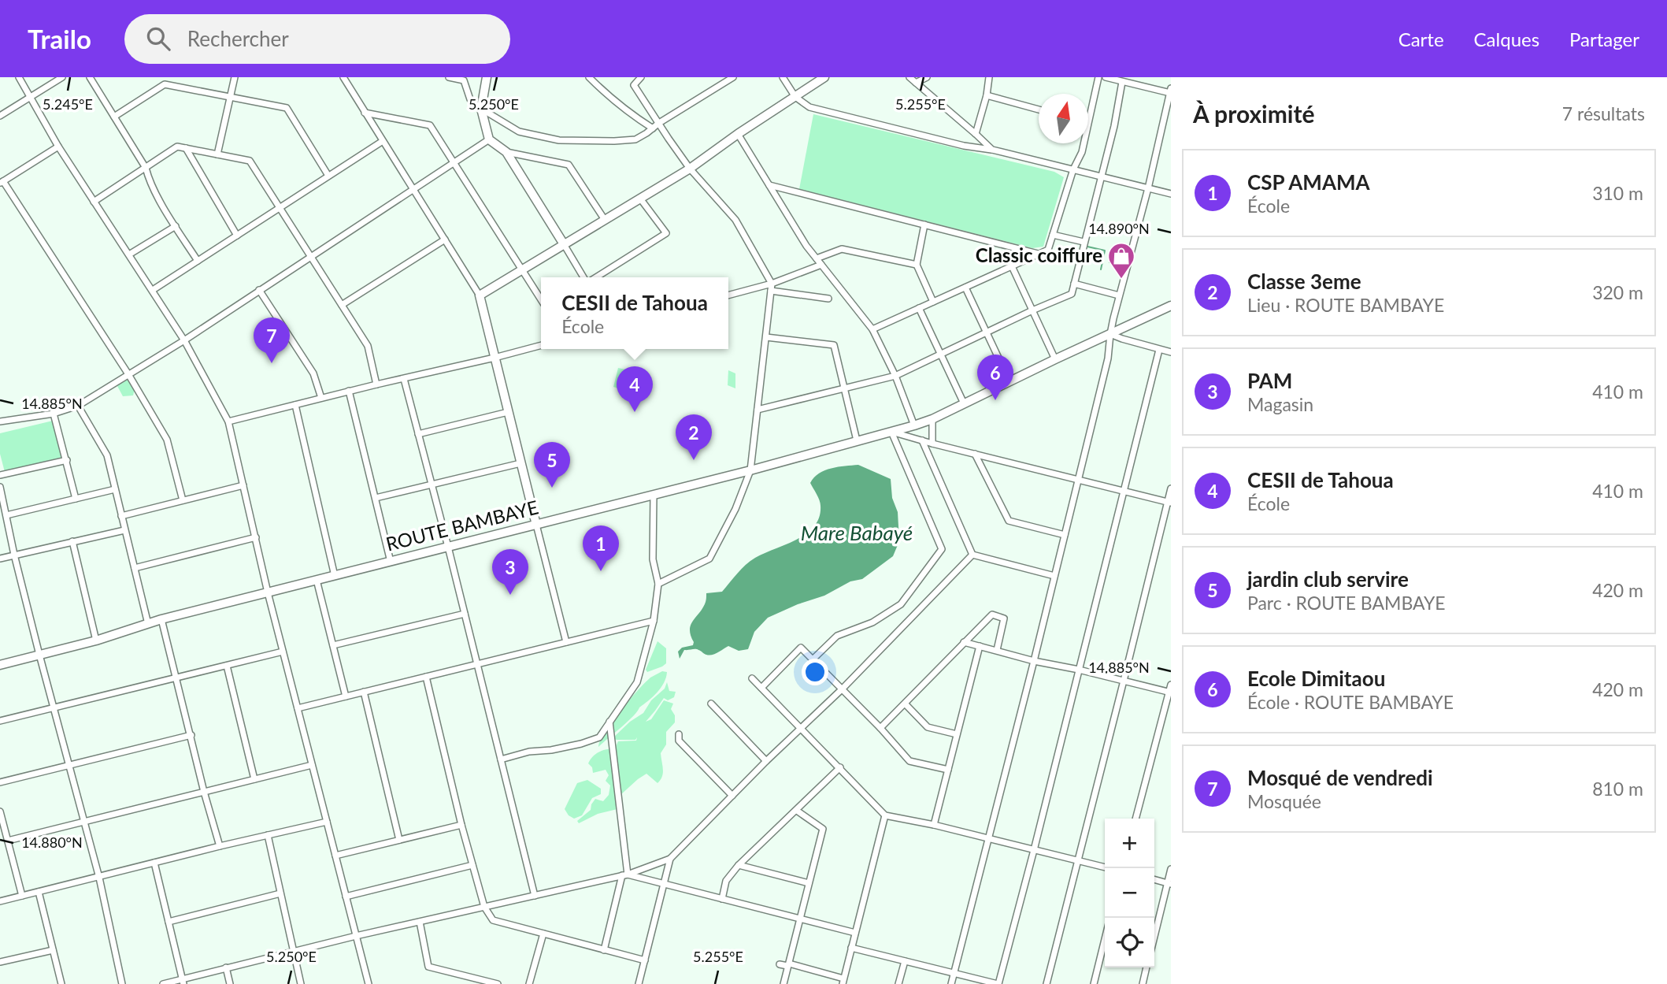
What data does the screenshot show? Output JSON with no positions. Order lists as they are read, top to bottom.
{
  "streets": {
    "street": ["ROUTE BAMBAYE"]
  },
  "water": ["Mare Babayé"],
  "places": {
    "shop": ["Classic coiffure"]
  },
  "north": "top",
  "page": {
    "header": "Trailo",
    "search": "Rechercher",
    "nav": ["Carte", "Calques", "Partager"],
    "heading": ["À proximité", "7 résultats"],
    "list": [
      {
        "mark": "1",
        "name": "CSP AMAMA",
        "note": "École",
        "value": "310 m"
      },
      {
        "mark": "2",
        "name": "Classe 3eme",
        "note": "Lieu · ROUTE BAMBAYE",
        "value": "320 m"
      },
      {
        "mark": "3",
        "name": "PAM",
        "note": "Magasin",
        "value": "410 m"
      },
      {
        "mark": "4",
        "name": "CESII de Tahoua",
        "note": "École",
        "value": "410 m"
      },
      {
        "mark": "5",
        "name": "jardin club servire",
        "note": "Parc · ROUTE BAMBAYE",
        "value": "420 m"
      },
      {
        "mark": "6",
        "name": "Ecole Dimitaou",
        "note": "École · ROUTE BAMBAYE",
        "value": "420 m"
      },
      {
        "mark": "7",
        "name": "Mosqué de vendredi",
        "note": "Mosquée",
        "value": "810 m"
      }
    ],
    "popup": ["CESII de Tahoua", "École"],
    "pins": [
      "7",
      "6",
      "4",
      "2",
      "5",
      "1",
      "3"
    ],
    "map_buttons": ["+", "−"]
  },
  "coordinates": [
    "5.245°E",
    "5.250°E",
    "5.255°E",
    "14.890°N",
    "14.885°N",
    "14.880°N"
  ]
}
